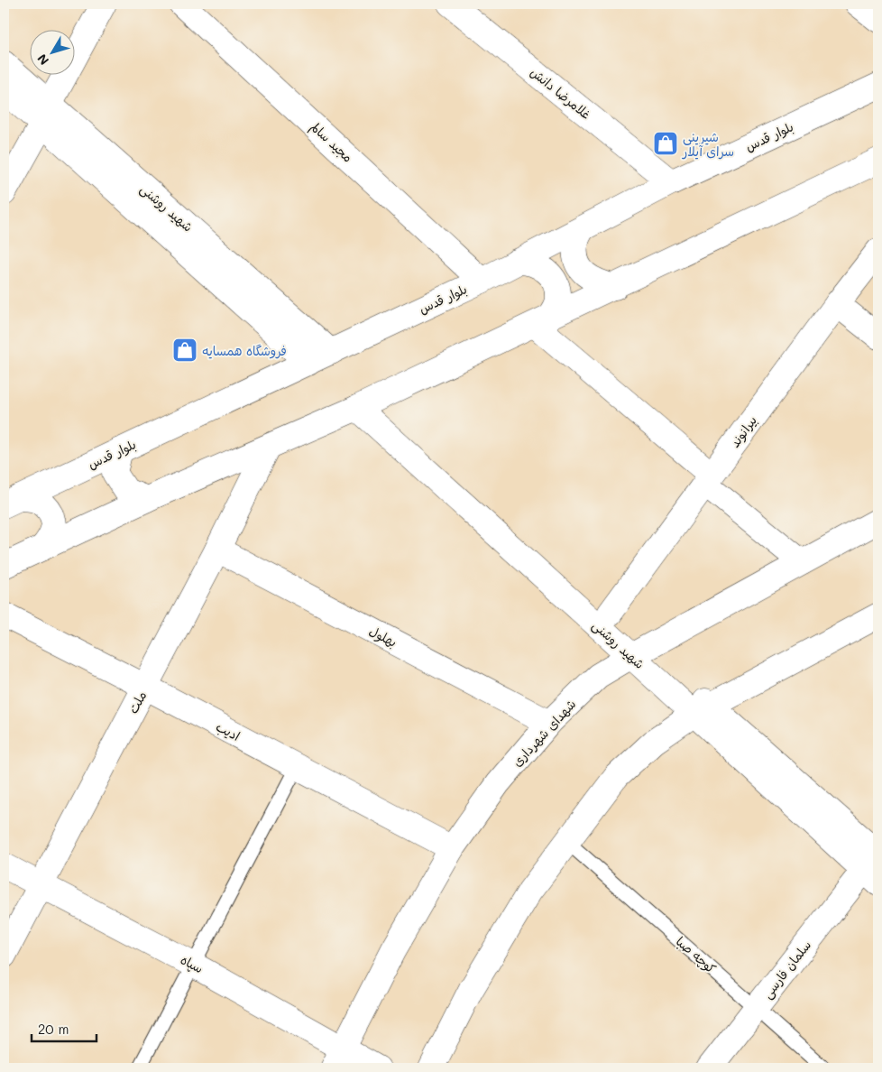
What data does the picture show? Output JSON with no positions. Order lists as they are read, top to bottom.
{
  "streets": {
    "street": [
      "غلامرضا دانش",
      "بلوار قدس",
      "مجید سالم",
      "شهید روشنی",
      "بیرانوند",
      "بهلول",
      "ملت",
      "ادیب",
      "شهدای شهرداری",
      "سپاه",
      "سلمان فارسی"
    ],
    "lane": ["کوچه صبا"]
  },
  "crossings": [
    ["غلامرضا دانش", "بلوار قدس"],
    ["بلوار قدس", "مجید سالم"],
    ["بلوار قدس", "شهید روشنی"],
    ["شهید روشنی", "بیرانوند"],
    ["شهید روشنی", "شهدای شهرداری"],
    ["شهید روشنی", "سلمان فارسی"],
    ["بهلول", "ملت"],
    ["بهلول", "شهدای شهرداری"],
    ["ملت", "ادیب"],
    ["ملت", "سپاه"],
    ["ادیب", "شهدای شهرداری"],
    ["شهدای شهرداری", "سپاه"],
    ["کوچه صبا", "سلمان فارسی"]
  ],
  "places": {
    "shop": ["شیرینی سرای آیلار", "فروشگاه همسایه"]
  },
  "scale_bar": "20 m",
  "north": "bottom left"
}
